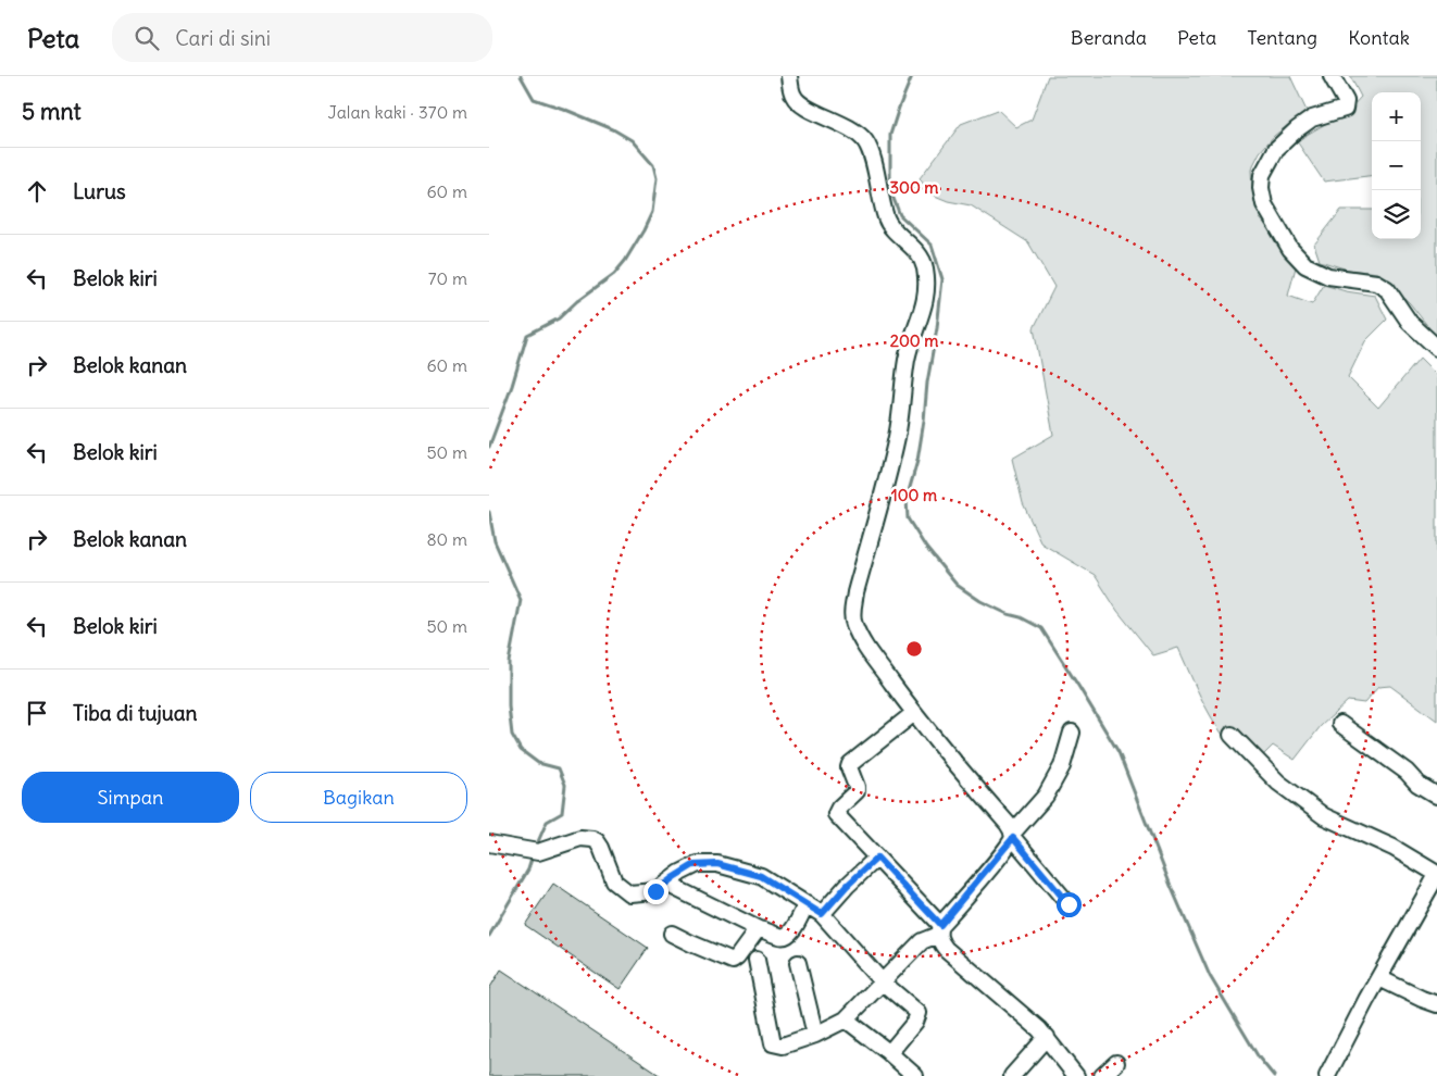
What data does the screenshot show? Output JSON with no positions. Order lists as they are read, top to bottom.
{
  "page": {
    "header": "Peta",
    "search": "Cari di sini",
    "nav": [
      "Beranda",
      "Peta",
      "Tentang",
      "Kontak"
    ],
    "heading": ["5 mnt", "Jalan kaki · 370 m"],
    "map_buttons": ["+", "−"],
    "list": [
      ["Lurus", "60 m"],
      ["Belok kiri", "70 m"],
      ["Belok kanan", "60 m"],
      ["Belok kiri", "50 m"],
      ["Belok kanan", "80 m"],
      ["Belok kiri", "50 m"],
      "Tiba di tujuan"
    ],
    "buttons": ["Simpan", "Bagikan"]
  },
  "rings": ["300 m", "200 m", "100 m"]
}
